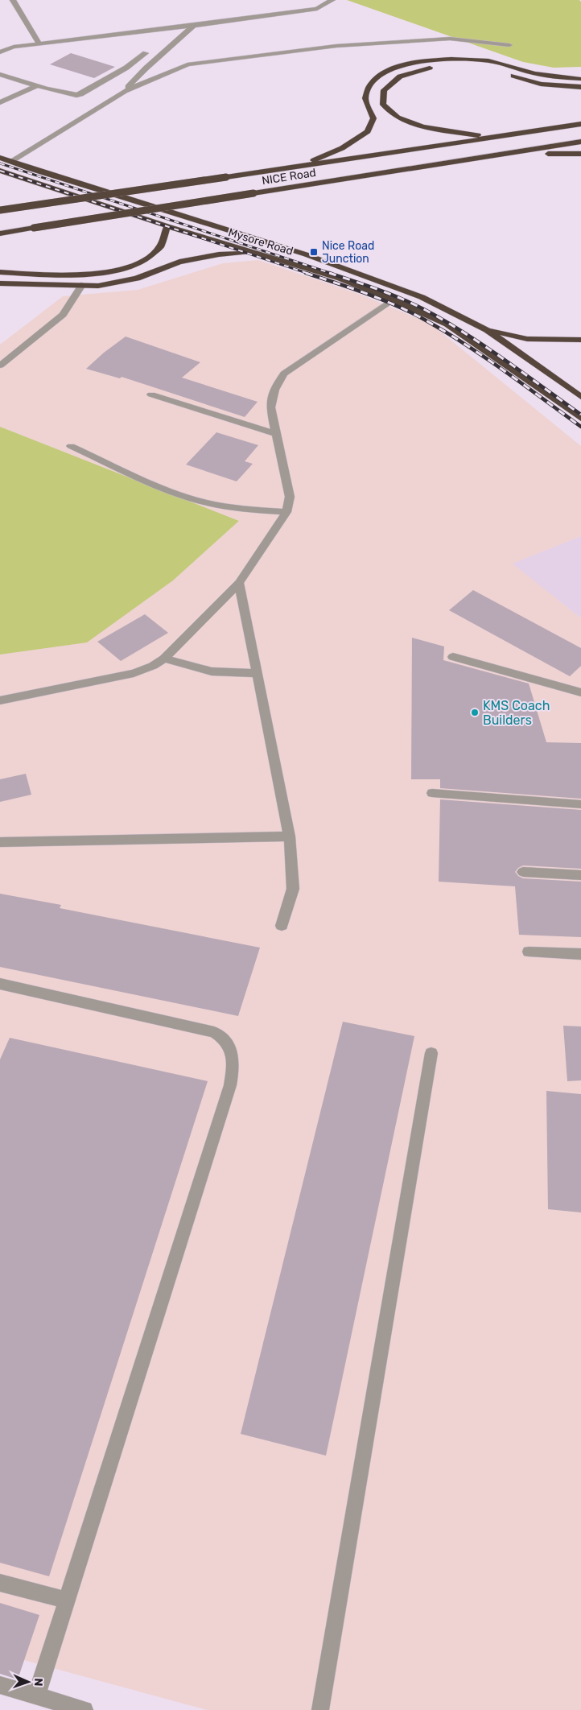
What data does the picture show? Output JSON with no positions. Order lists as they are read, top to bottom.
{
  "streets": {
    "highway": ["NICE Road", "Mysore Road"]
  },
  "places": {
    "transit": ["Nice Road Junction"],
    "other": ["KMS Coach Builders"]
  },
  "north": "right"
}
